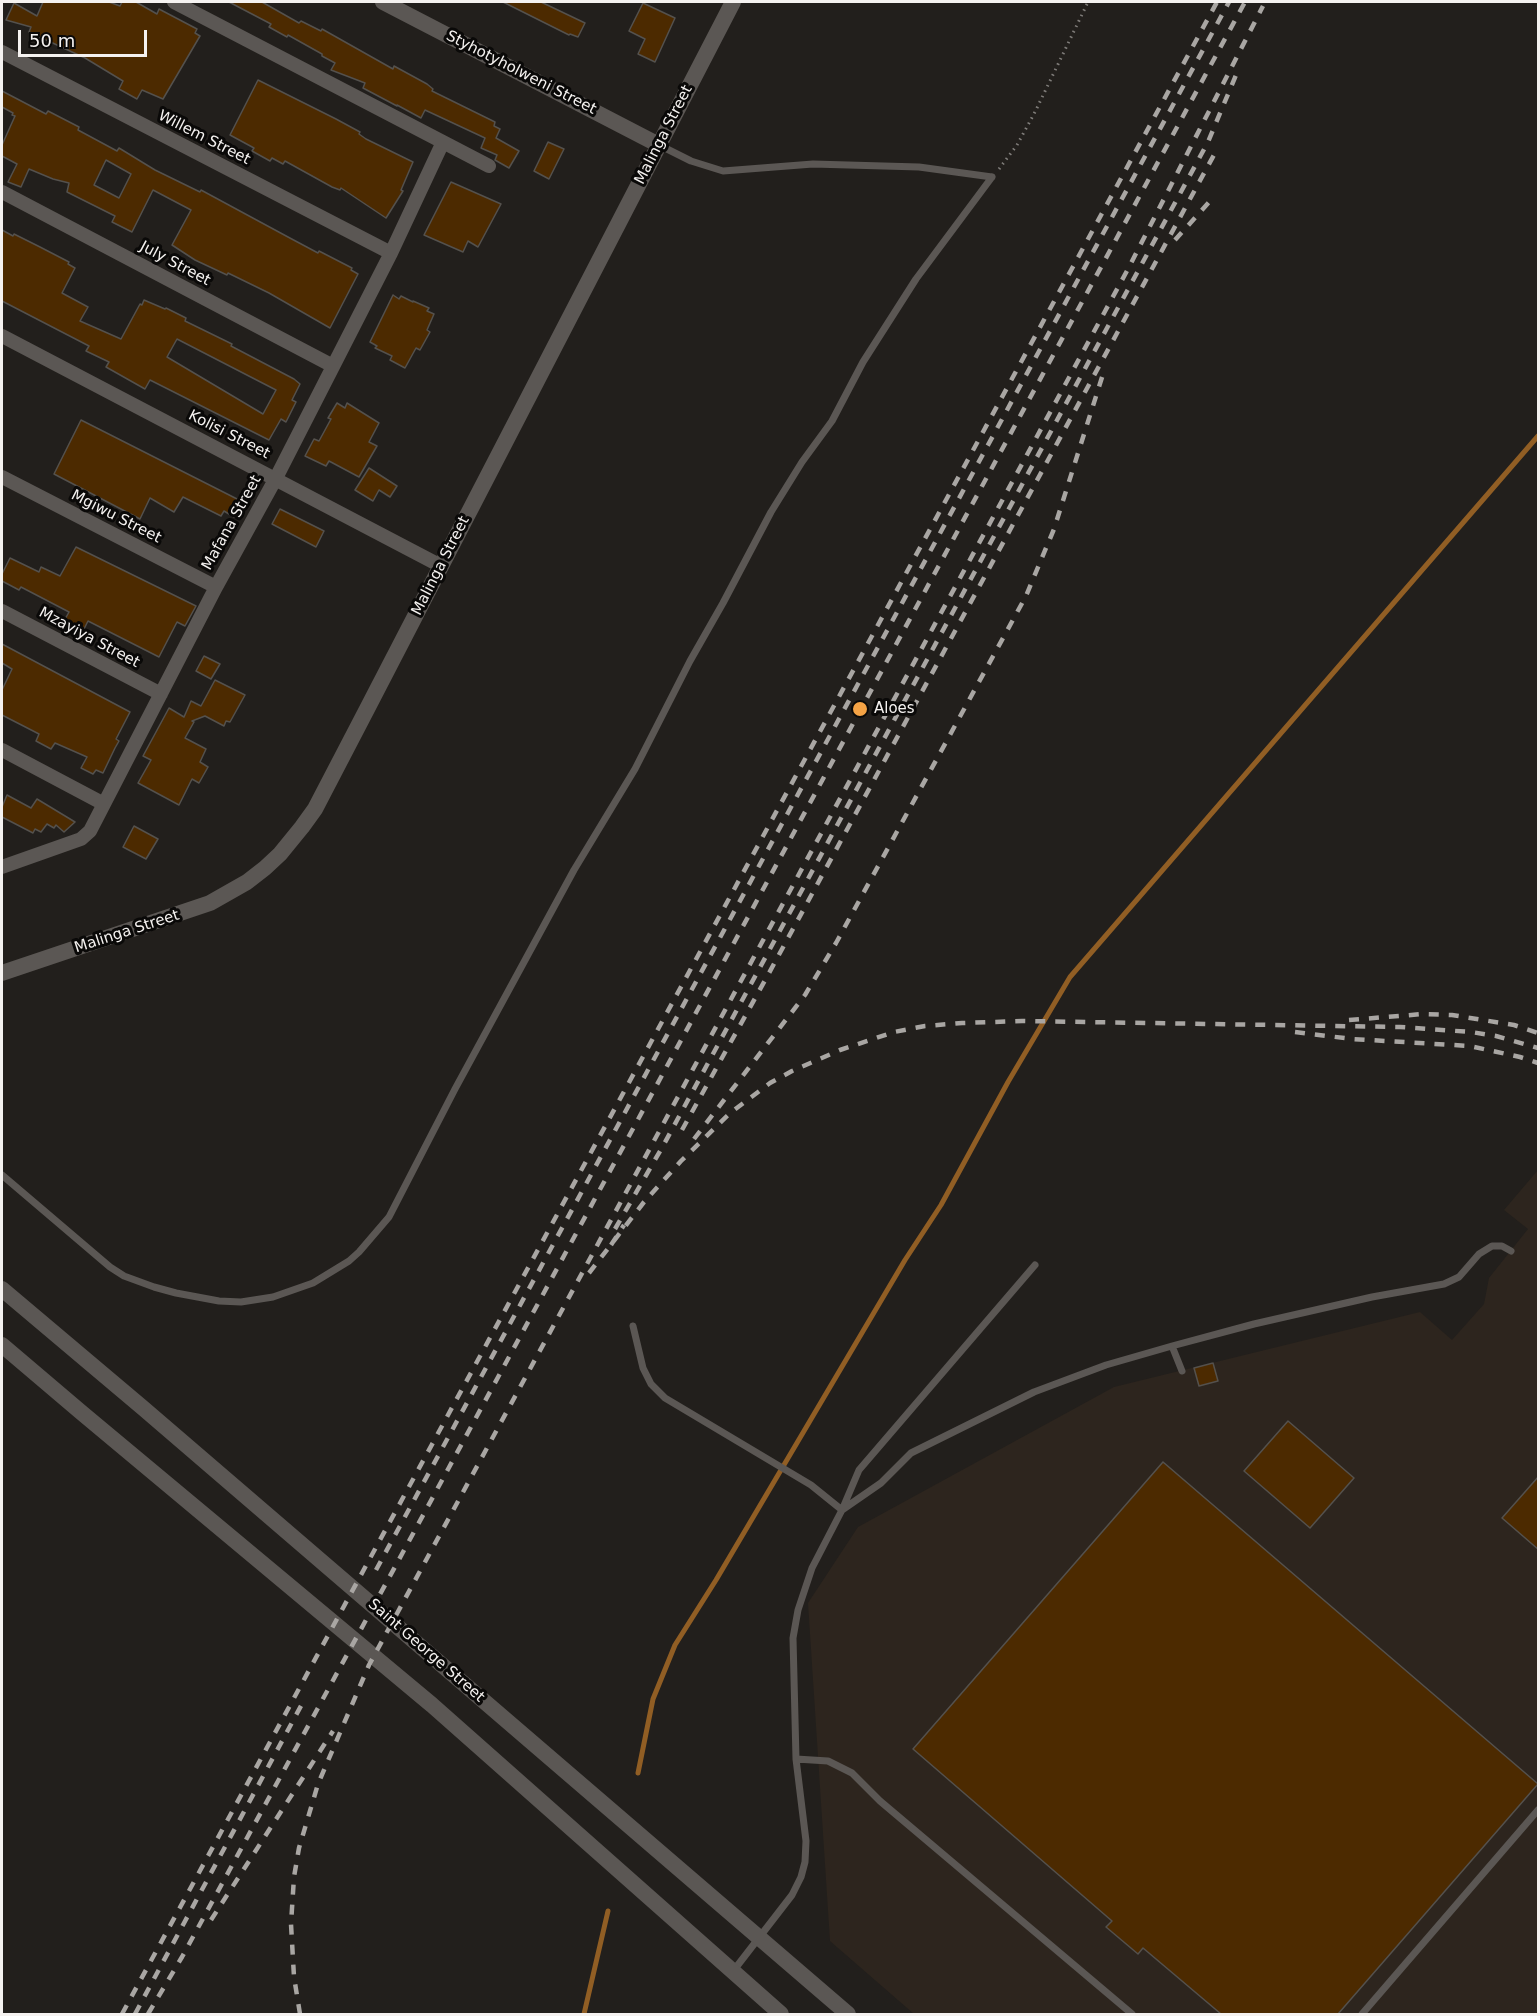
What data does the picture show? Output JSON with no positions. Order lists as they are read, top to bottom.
{
  "streets": {
    "main road": ["Styhotyholweni Street", "Malinga Street", "Saint George Street"],
    "street": [
      "Willem Street",
      "July Street",
      "Kolisi Street",
      "Mgiwu Street",
      "Mafana Street",
      "Mzayiya Street"
    ]
  },
  "crossings": [
    ["Styhotyholweni Street", "Malinga Street"],
    ["Malinga Street", "Kolisi Street"],
    ["Willem Street", "Mafana Street"],
    ["July Street", "Mafana Street"],
    ["Kolisi Street", "Mafana Street"],
    ["Mgiwu Street", "Mafana Street"],
    ["Mafana Street", "Mzayiya Street"]
  ],
  "places": ["Aloes"],
  "scale_bar": "50 m"
}
